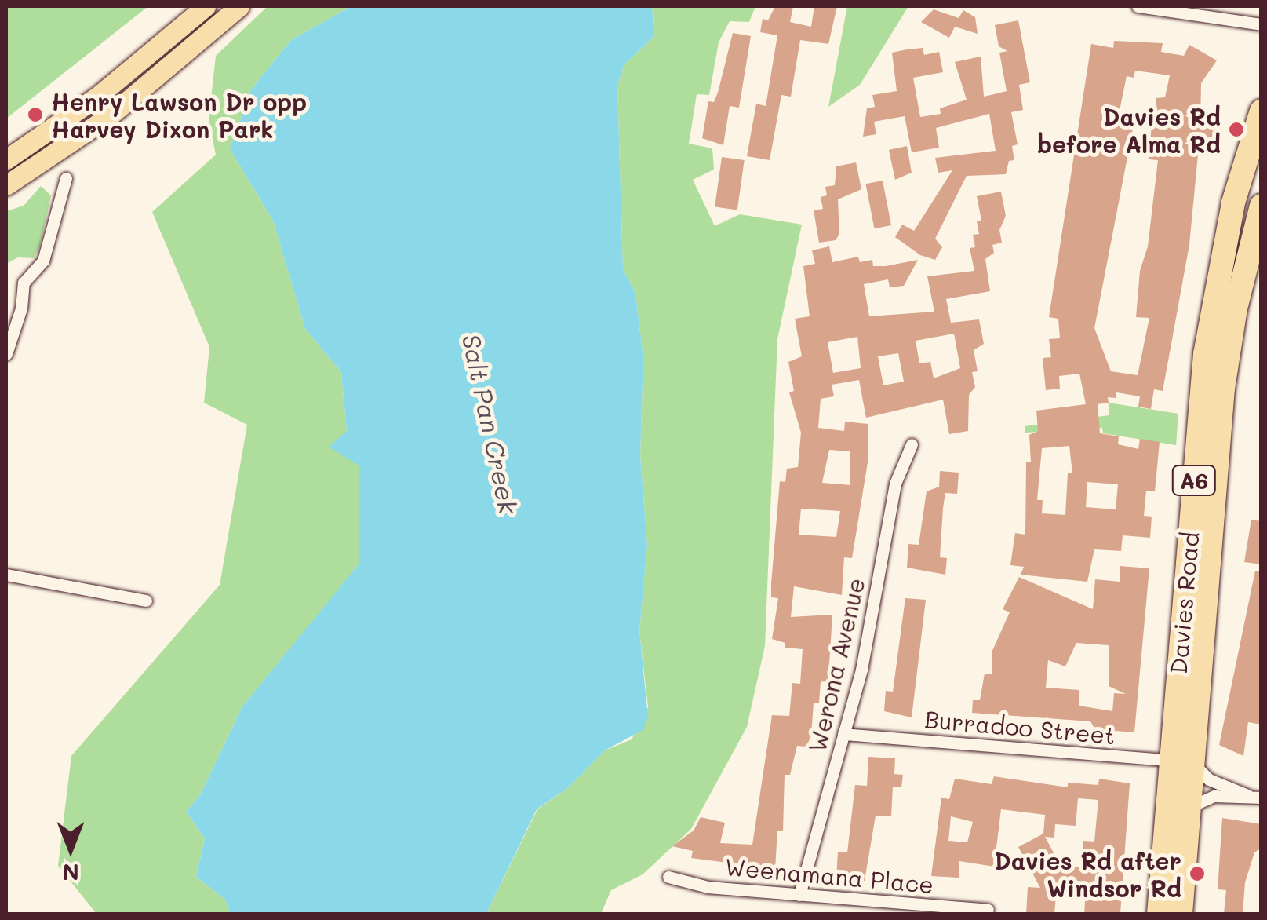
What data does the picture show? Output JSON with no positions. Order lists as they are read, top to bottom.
{
  "streets": {
    "highway": ["A6", "Davies Road"],
    "street": ["Werona Avenue", "Burradoo Street", "Weenamana Place"]
  },
  "crossings": [
    ["Davies Road", "Burradoo Street"],
    ["Werona Avenue", "Burradoo Street"],
    ["Werona Avenue", "Weenamana Place"]
  ],
  "water": ["Salt Pan Creek"],
  "places": ["Henry Lawson Dr opp Harvey Dixon Park", "Davies Rd before Alma Rd", "Davies Rd after Windsor Rd"],
  "north": "bottom"
}
